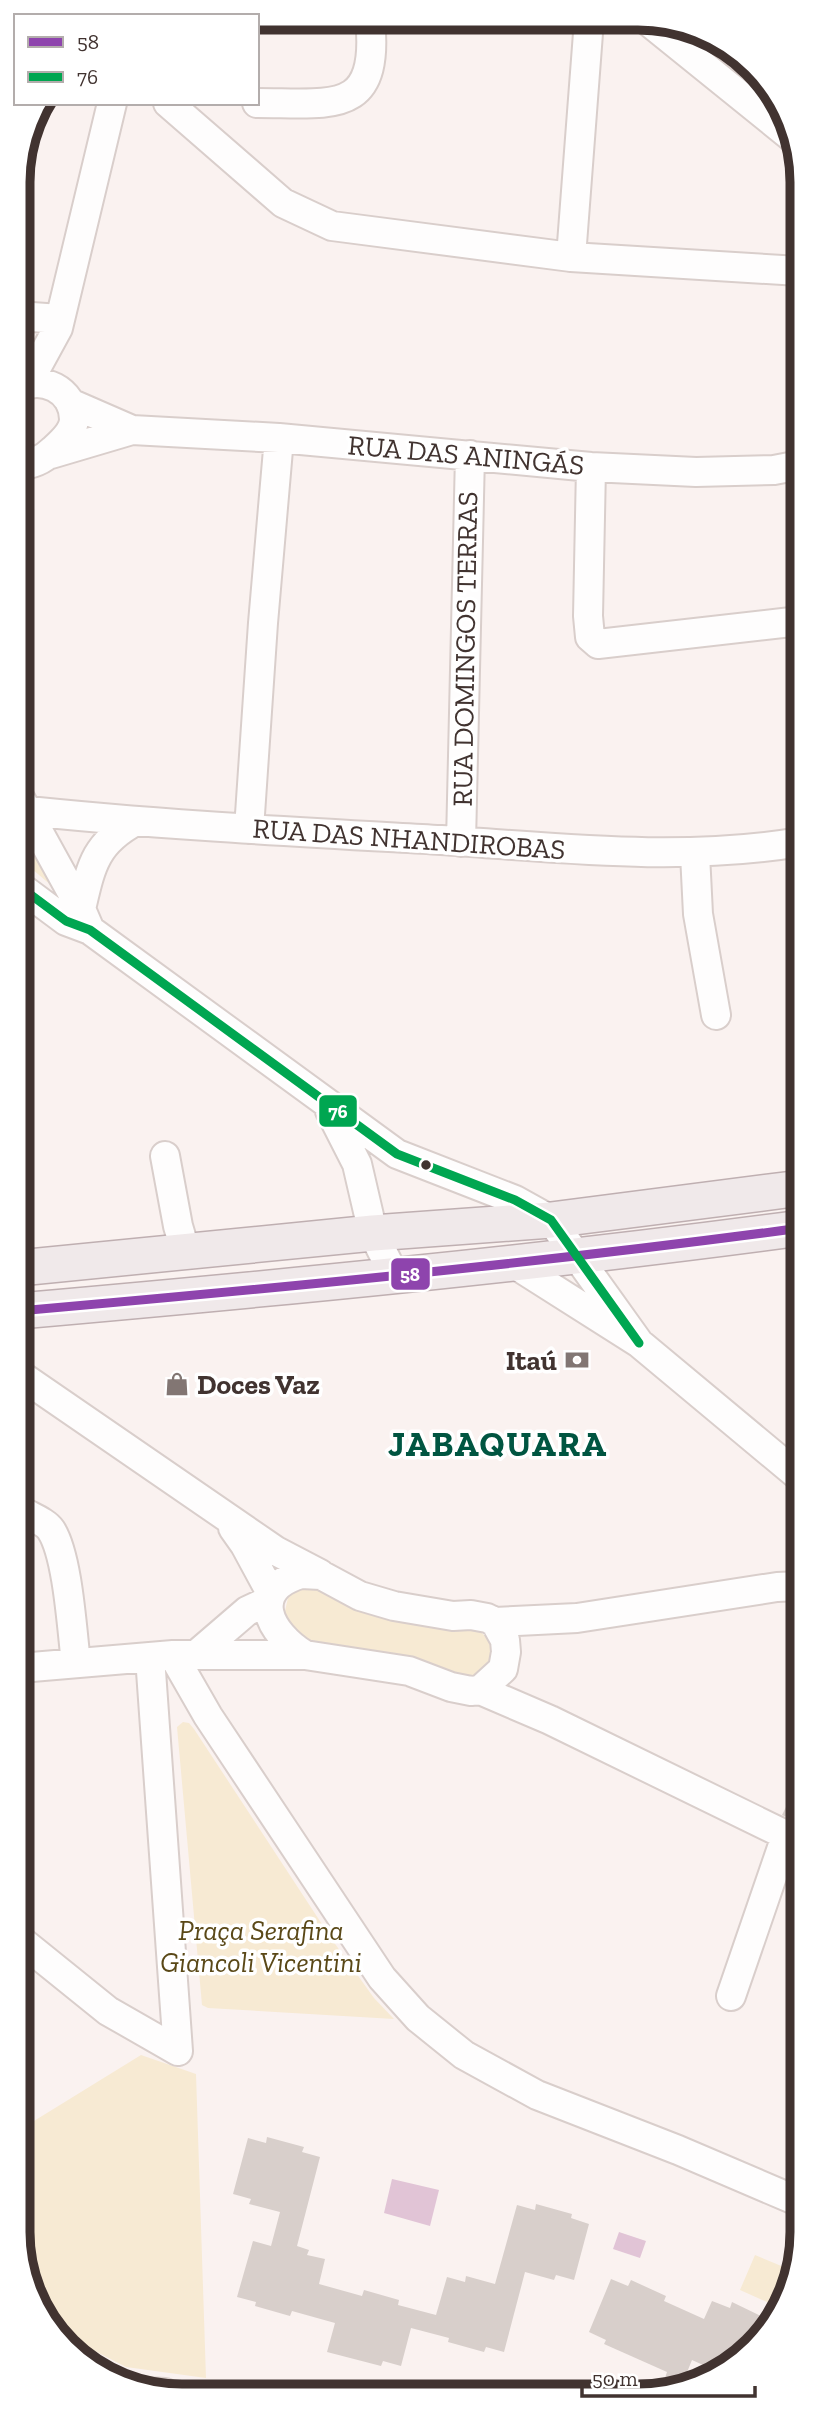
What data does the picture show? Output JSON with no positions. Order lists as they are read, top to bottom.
{
  "streets": {
    "street": ["RUA DAS ANINGÁS", "RUA DOMINGOS TERRAS", "RUA DAS NHANDIROBAS"]
  },
  "crossings": [
    ["RUA DAS ANINGÁS", "RUA DOMINGOS TERRAS"],
    ["RUA DOMINGOS TERRAS", "RUA DAS NHANDIROBAS"]
  ],
  "districts": ["JABAQUARA"],
  "parks": ["Praça Serafina Giancoli Vicentini"],
  "places": {
    "bank": ["Itaú"],
    "shop": ["Doces Vaz"]
  },
  "lines": ["transit line 76", "transit line 58"],
  "legend": ["58", "76"],
  "scale_bar": "50 m"
}
